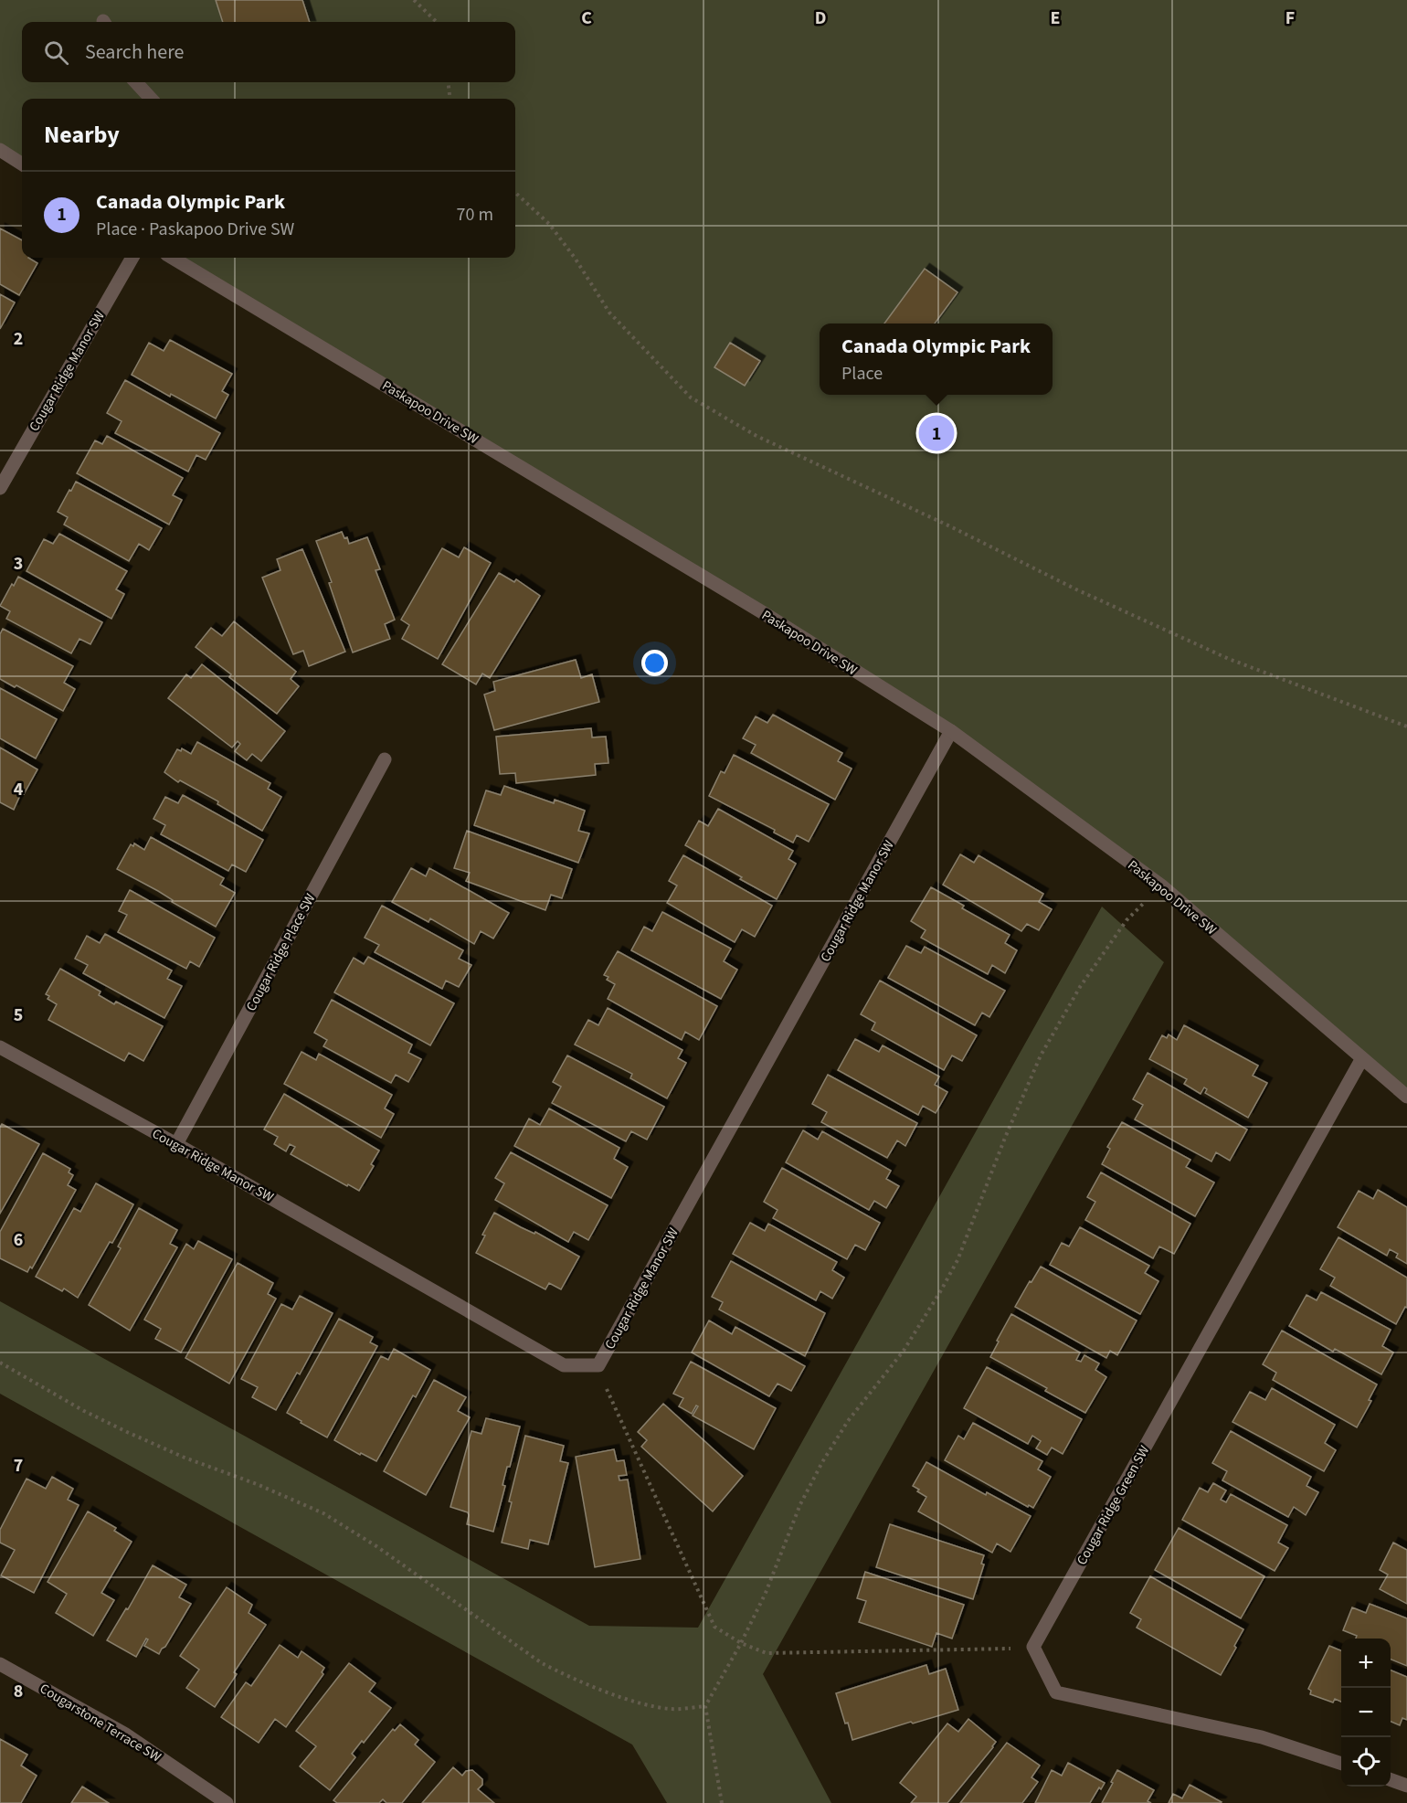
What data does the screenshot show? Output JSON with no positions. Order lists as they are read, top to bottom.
{
  "streets": {
    "street": [
      "Cougar Ridge Manor SW",
      "Paskapoo Drive SW",
      "Cougar Ridge Place SW",
      "Cougar Ridge Green SW",
      "Cougarstone Terrace SW"
    ]
  },
  "crossings": [
    ["Cougar Ridge Manor SW", "Paskapoo Drive SW"],
    ["Cougar Ridge Manor SW", "Cougar Ridge Place SW"],
    ["Paskapoo Drive SW", "Cougar Ridge Green SW"]
  ],
  "page": {
    "search": "Search here",
    "heading": "Nearby",
    "list": [
      {
        "mark": "1",
        "name": "Canada Olympic Park",
        "note": "Place · Paskapoo Drive SW",
        "value": "70 m"
      }
    ],
    "popup": ["Canada Olympic Park", "Place"],
    "pins": "1",
    "map_buttons": ["+", "−"]
  },
  "grid": {
    "columns": [
      "C",
      "D",
      "E",
      "F"
    ],
    "rows": [
      "2",
      "3",
      "4",
      "5",
      "6",
      "7",
      "8"
    ]
  }
}
